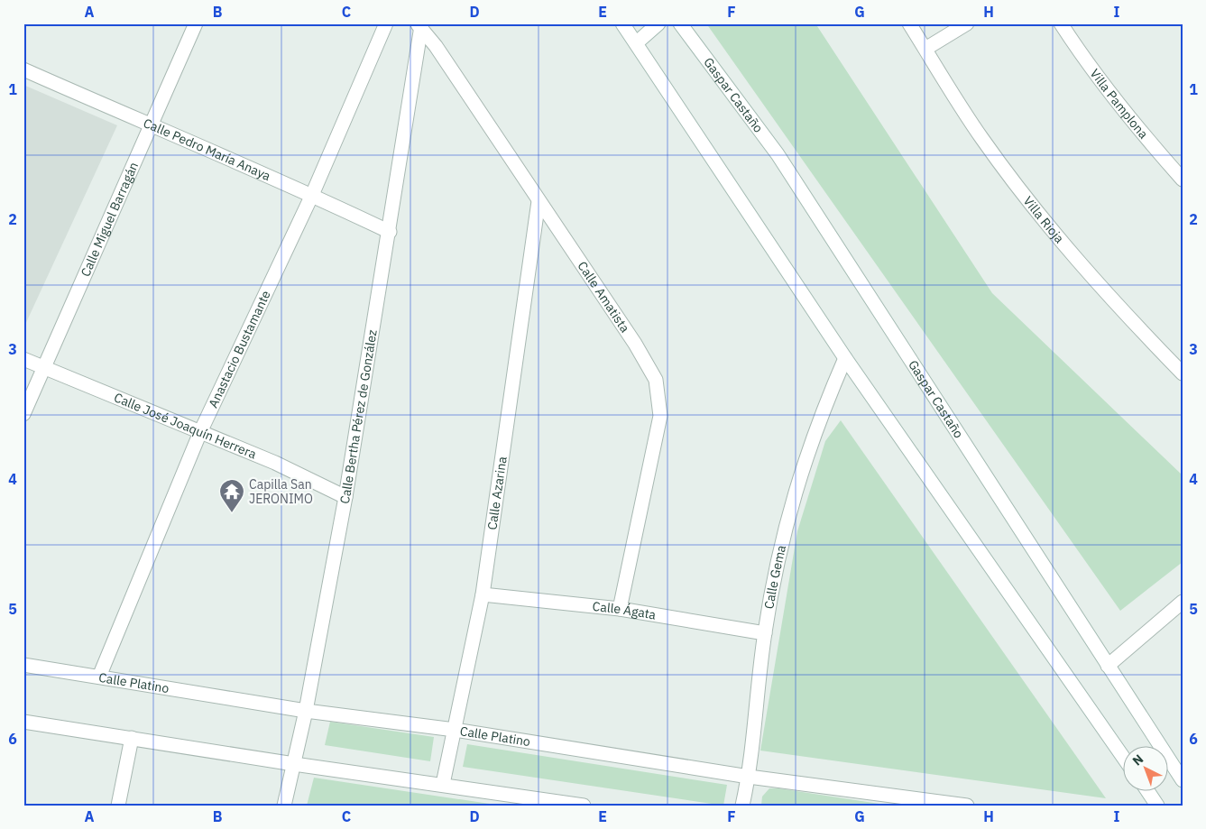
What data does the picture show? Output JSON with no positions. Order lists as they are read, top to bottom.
{
  "streets": {
    "street": [
      "Gaspar Castaño",
      "Villa Pamplona",
      "Calle Pedro María Anaya",
      "Calle Miguel Barragán",
      "Villa Rioja",
      "Calle Amatista",
      "Anastacio Bustamante",
      "Calle Bertha Pérez de González",
      "Calle José Joaquín Herrera",
      "Calle Azarina",
      "Calle Gema",
      "Calle Ágata",
      "Calle Platino"
    ]
  },
  "crossings": [
    ["Calle Pedro María Anaya", "Calle Miguel Barragán"],
    ["Calle Pedro María Anaya", "Anastacio Bustamante"],
    ["Calle Pedro María Anaya", "Calle Bertha Pérez de González"],
    ["Calle Miguel Barragán", "Calle José Joaquín Herrera"],
    ["Calle Amatista", "Calle Bertha Pérez de González"],
    ["Calle Amatista", "Calle Azarina"],
    ["Calle Amatista", "Calle Ágata"],
    ["Anastacio Bustamante", "Calle José Joaquín Herrera"],
    ["Anastacio Bustamante", "Calle Platino"],
    ["Calle Bertha Pérez de González", "Calle José Joaquín Herrera"],
    ["Calle Bertha Pérez de González", "Calle Platino"],
    ["Calle Azarina", "Calle Ágata"],
    ["Calle Azarina", "Calle Platino"],
    ["Calle Gema", "Calle Ágata"],
    ["Calle Gema", "Calle Platino"]
  ],
  "places": {
    "temple": ["Capilla San JERONIMO"]
  },
  "north": "top left",
  "grid": {
    "columns": [
      "A",
      "B",
      "C",
      "D",
      "E",
      "F",
      "G",
      "H",
      "I"
    ],
    "rows": [
      "1",
      "2",
      "3",
      "4",
      "5",
      "6"
    ]
  }
}
